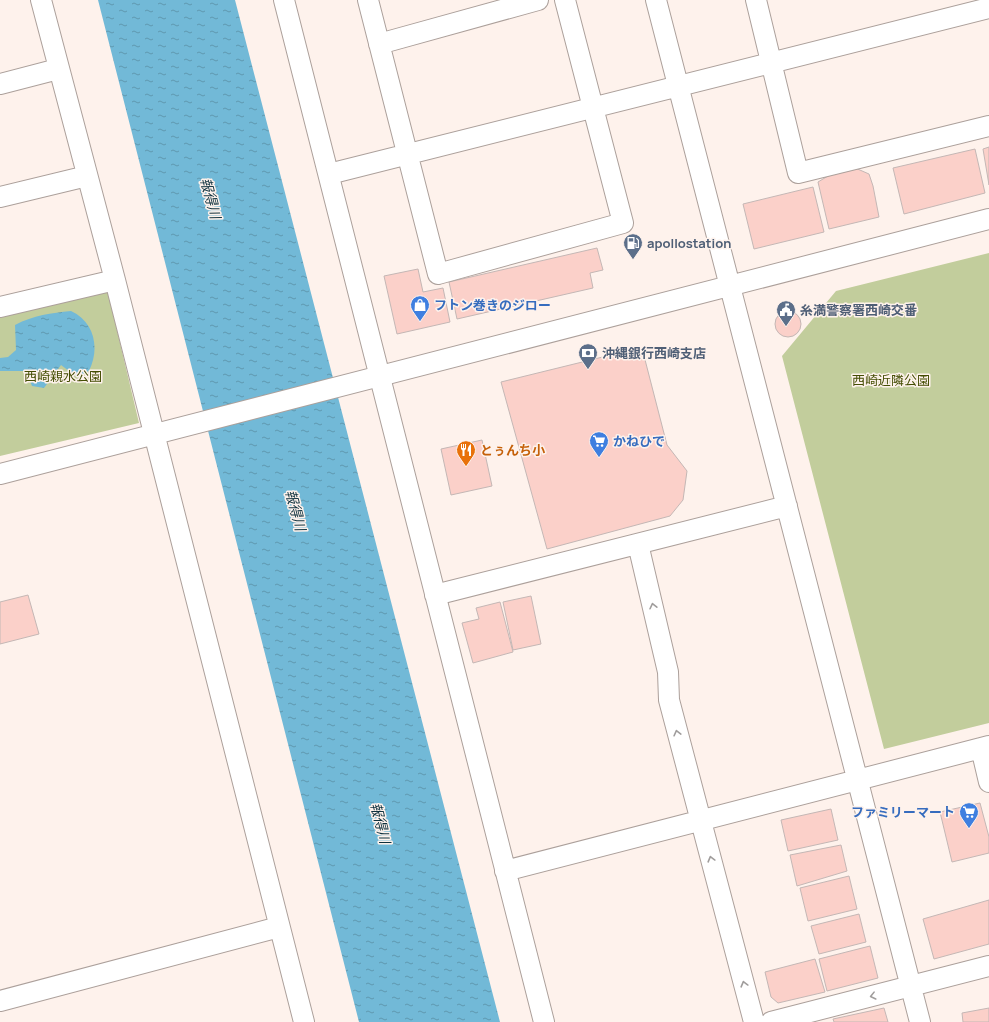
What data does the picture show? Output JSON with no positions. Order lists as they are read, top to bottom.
{
  "water": ["報得川"],
  "parks": ["西崎親水公園", "西崎近隣公園"],
  "places": {
    "fuel station": ["apollostation"],
    "shop": ["フトン巻きのジロー"],
    "public building": ["糸満警察署西崎交番"],
    "bank": ["沖縄銀行西崎支店"],
    "supermarket": ["かねひで", "ファミリーマート"],
    "restaurant": ["とぅんち小"]
  }
}
